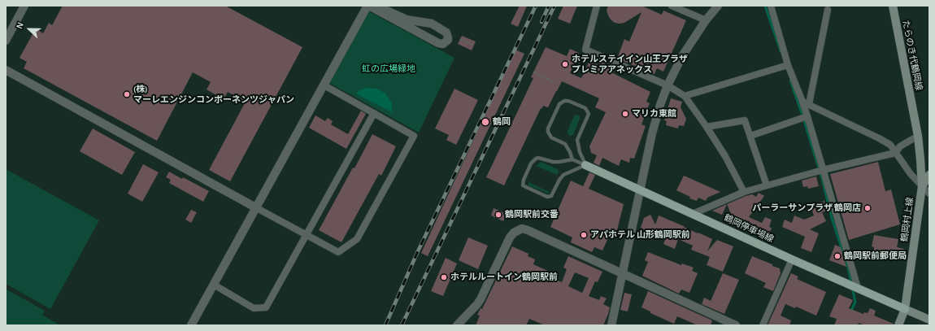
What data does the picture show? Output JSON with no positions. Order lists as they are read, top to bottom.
{
  "streets": {
    "main road": ["たらのき代鶴岡線", "鶴岡村上線", "鶴岡停車場線"]
  },
  "crossings": [
    ["たらのき代鶴岡線", "鶴岡村上線"],
    ["鶴岡村上線", "鶴岡停車場線"]
  ],
  "parks": ["虹の広場緑地"],
  "places": [
    "ホテルステイイン山王プラザ プレミアアネックス",
    "(株) マーレエンジンコンポーネンツジャパン",
    "マリカ東館",
    "鶴岡",
    "パーラーサンプラザ 鶴岡店",
    "鶴岡駅前交番",
    "アパホテル 山形鶴岡駅前",
    "鶴岡駅前郵便局",
    "ホテルルートイン鶴岡駅前"
  ],
  "north": "left"
}
